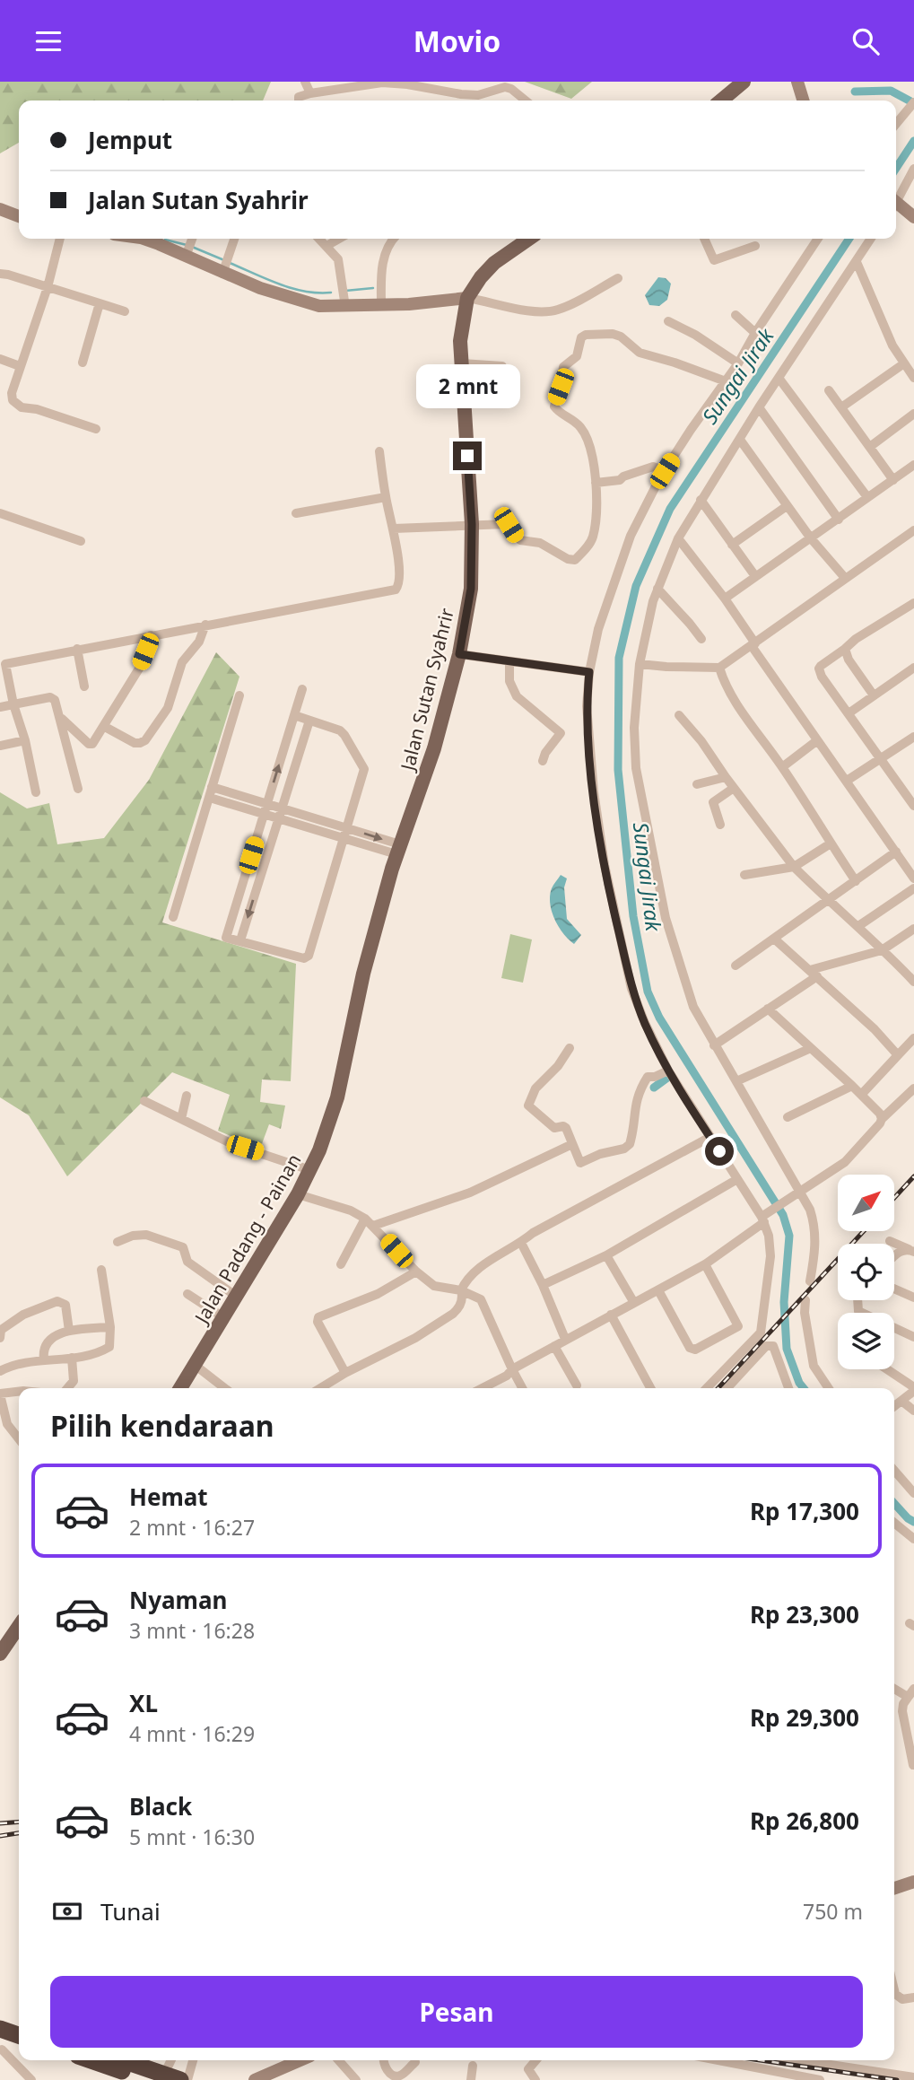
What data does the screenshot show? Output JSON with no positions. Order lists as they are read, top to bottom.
{
  "streets": {
    "main road": ["Jalan Sutan Syahrir", "Jalan Padang - Painan"]
  },
  "crossings": [
    ["Jalan Sutan Syahrir", "Jalan Padang - Painan"]
  ],
  "water": ["Sungai Jirak"],
  "north": "top right",
  "page": {
    "header": "Movio",
    "banner": ["Jemput", "Jalan Sutan Syahrir"],
    "bubble": "2 mnt",
    "heading": "Pilih kendaraan",
    "list": [
      {
        "name": "Hemat",
        "note": "2 mnt · 16:27",
        "value": "Rp 17,300"
      },
      {
        "name": "Nyaman",
        "note": "3 mnt · 16:28",
        "value": "Rp 23,300"
      },
      {
        "name": "XL",
        "note": "4 mnt · 16:29",
        "value": "Rp 29,300"
      },
      {
        "name": "Black",
        "note": "5 mnt · 16:30",
        "value": "Rp 26,800"
      }
    ],
    "pay": ["Tunai", "750 m"],
    "buttons": "Pesan"
  }
}
